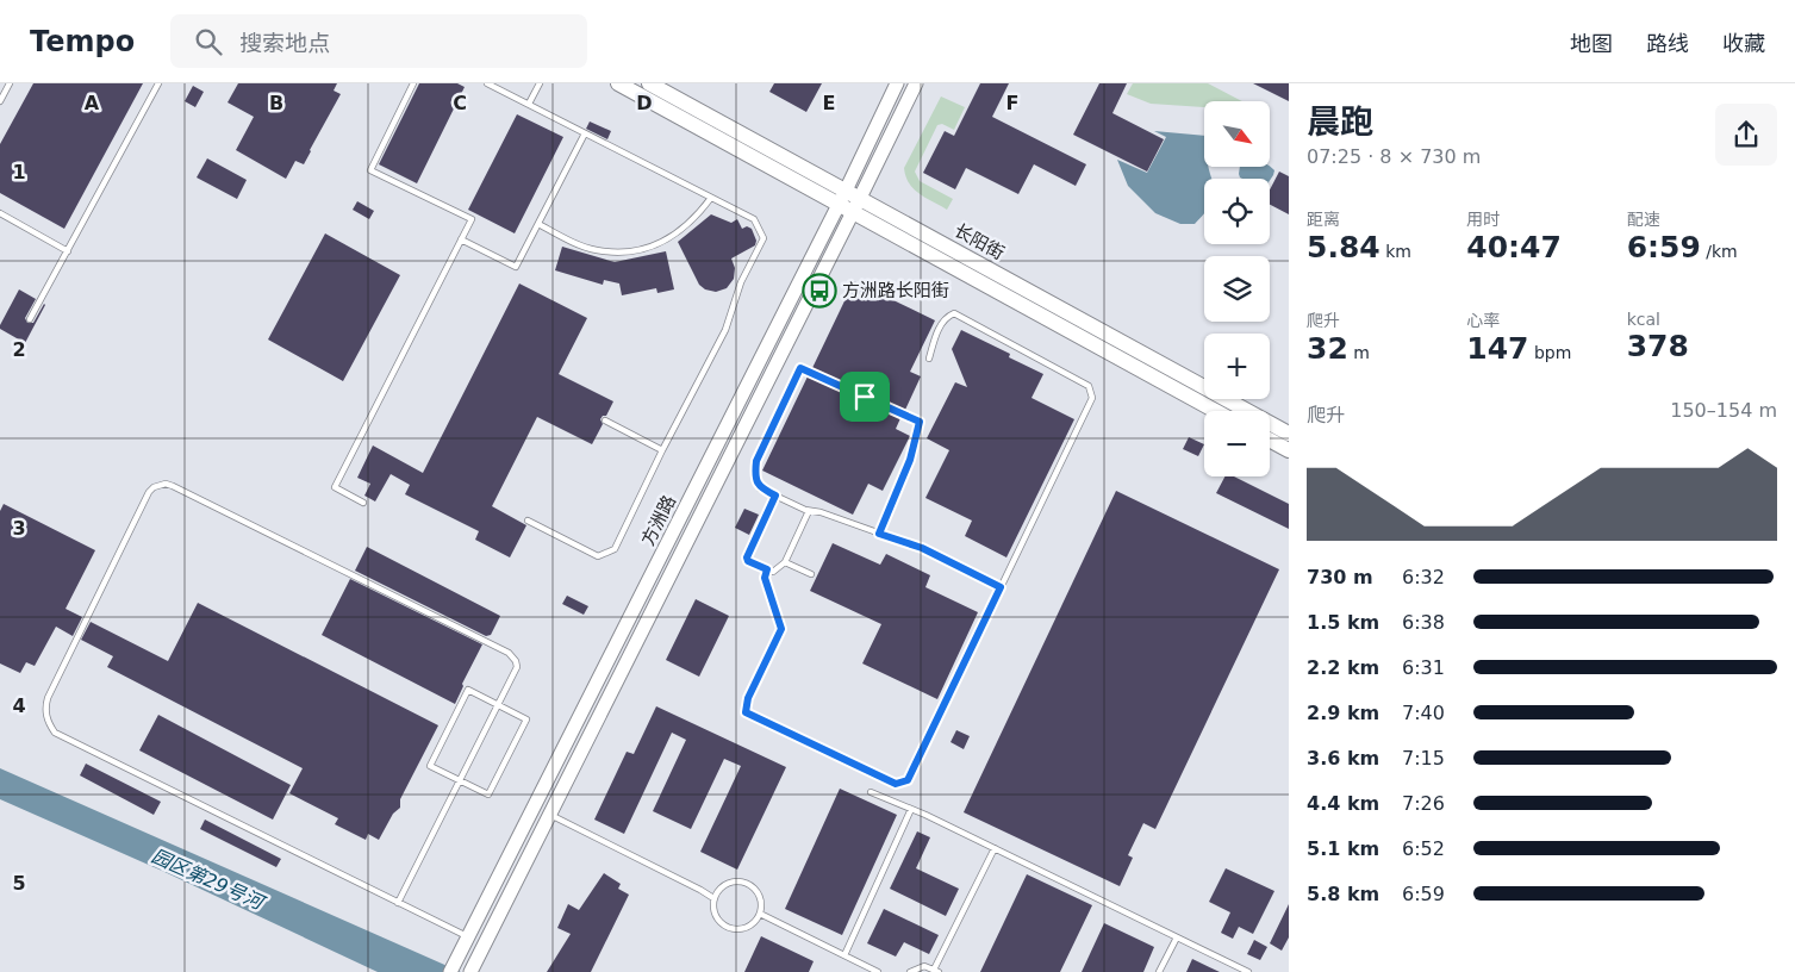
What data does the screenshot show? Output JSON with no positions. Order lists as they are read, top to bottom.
{
  "streets": {
    "main road": ["长阳街", "方洲路"]
  },
  "crossings": [
    ["长阳街", "方洲路"]
  ],
  "water": ["园区第29号河"],
  "places": {
    "bus stop": ["方洲路长阳街"]
  },
  "north": "bottom right",
  "page": {
    "header": "Tempo",
    "search": "搜索地点",
    "nav": ["地图", "路线", "收藏"],
    "heading": ["晨跑", "07:25 · 8 × 730 m"],
    "map_buttons": ["+", "−"],
    "stats": [
      ["距离", "5.84 km"],
      ["用时", "40:47"],
      ["配速", "6:59 /km"],
      ["爬升", "32 m"],
      ["心率", "147 bpm"],
      ["kcal", "378"]
    ],
    "chart": ["爬升", "150–154 m"],
    "list": [
      {
        "name": "730 m",
        "note": "6:32"
      },
      {
        "name": "1.5 km",
        "note": "6:38"
      },
      {
        "name": "2.2 km",
        "note": "6:31"
      },
      {
        "name": "2.9 km",
        "note": "7:40"
      },
      {
        "name": "3.6 km",
        "note": "7:15"
      },
      {
        "name": "4.4 km",
        "note": "7:26"
      },
      {
        "name": "5.1 km",
        "note": "6:52"
      },
      {
        "name": "5.8 km",
        "note": "6:59"
      }
    ]
  },
  "grid": {
    "columns": [
      "A",
      "B",
      "C",
      "D",
      "E",
      "F"
    ],
    "rows": [
      "1",
      "2",
      "3",
      "4",
      "5"
    ]
  }
}
